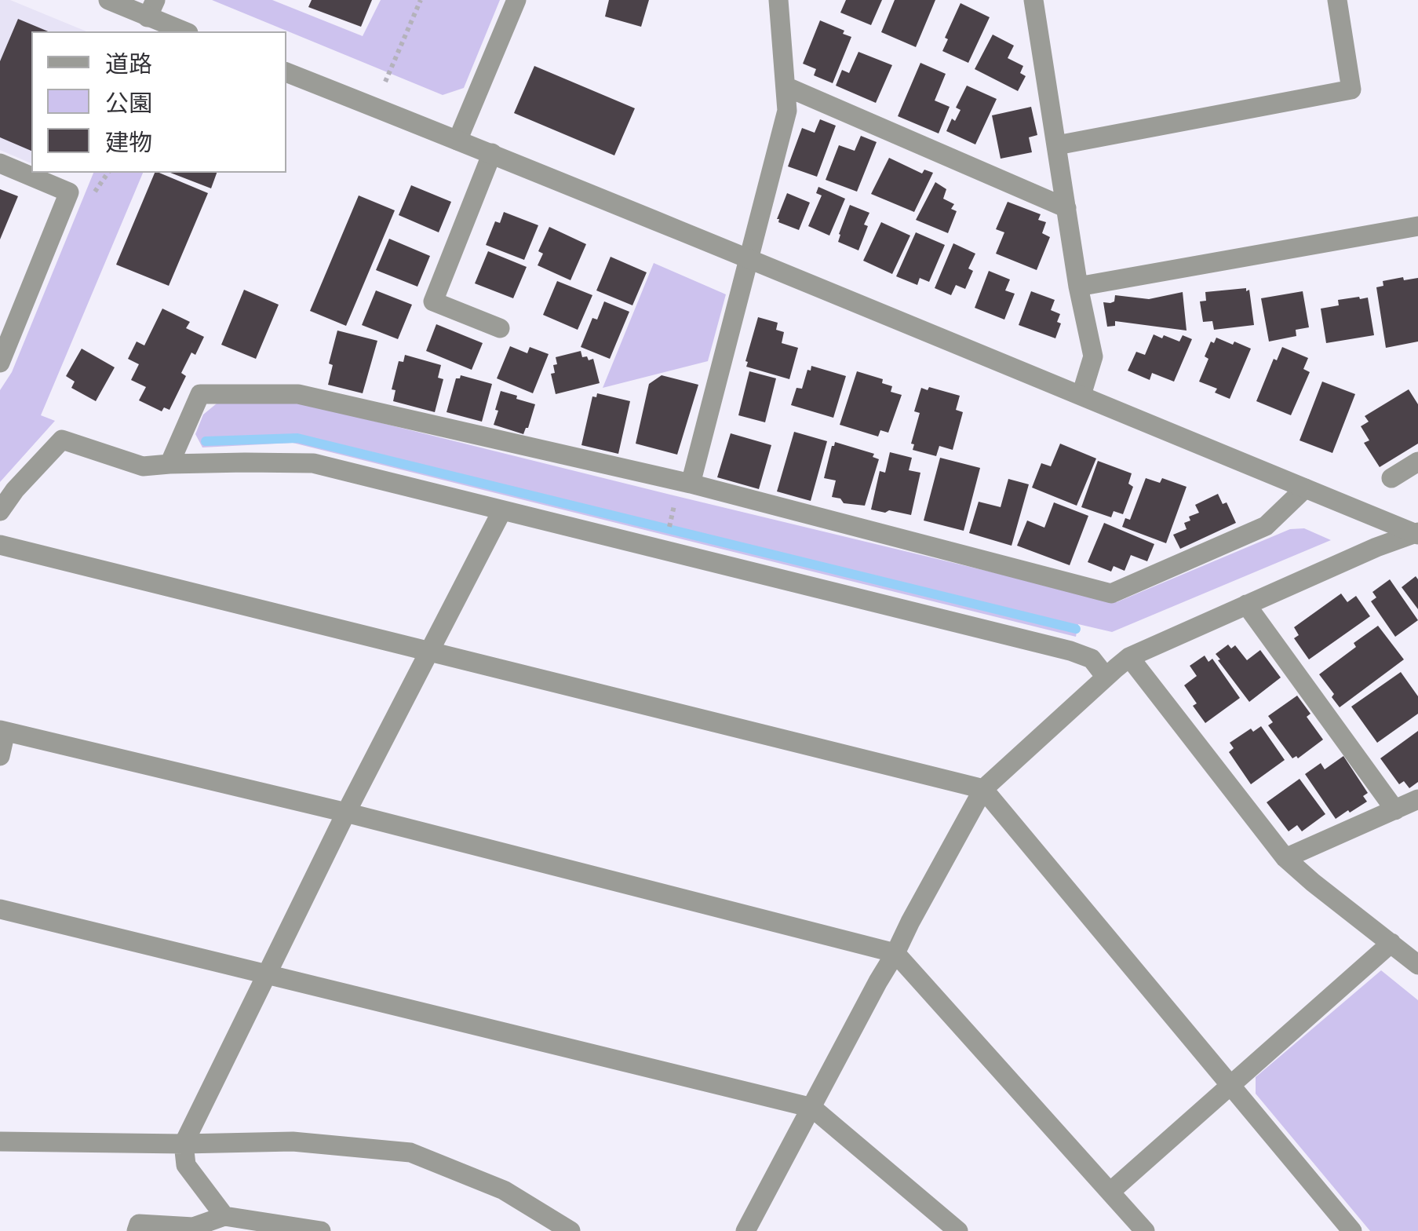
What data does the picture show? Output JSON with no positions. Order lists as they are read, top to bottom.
{
  "legend": ["道路", "公園", "建物"]
}
